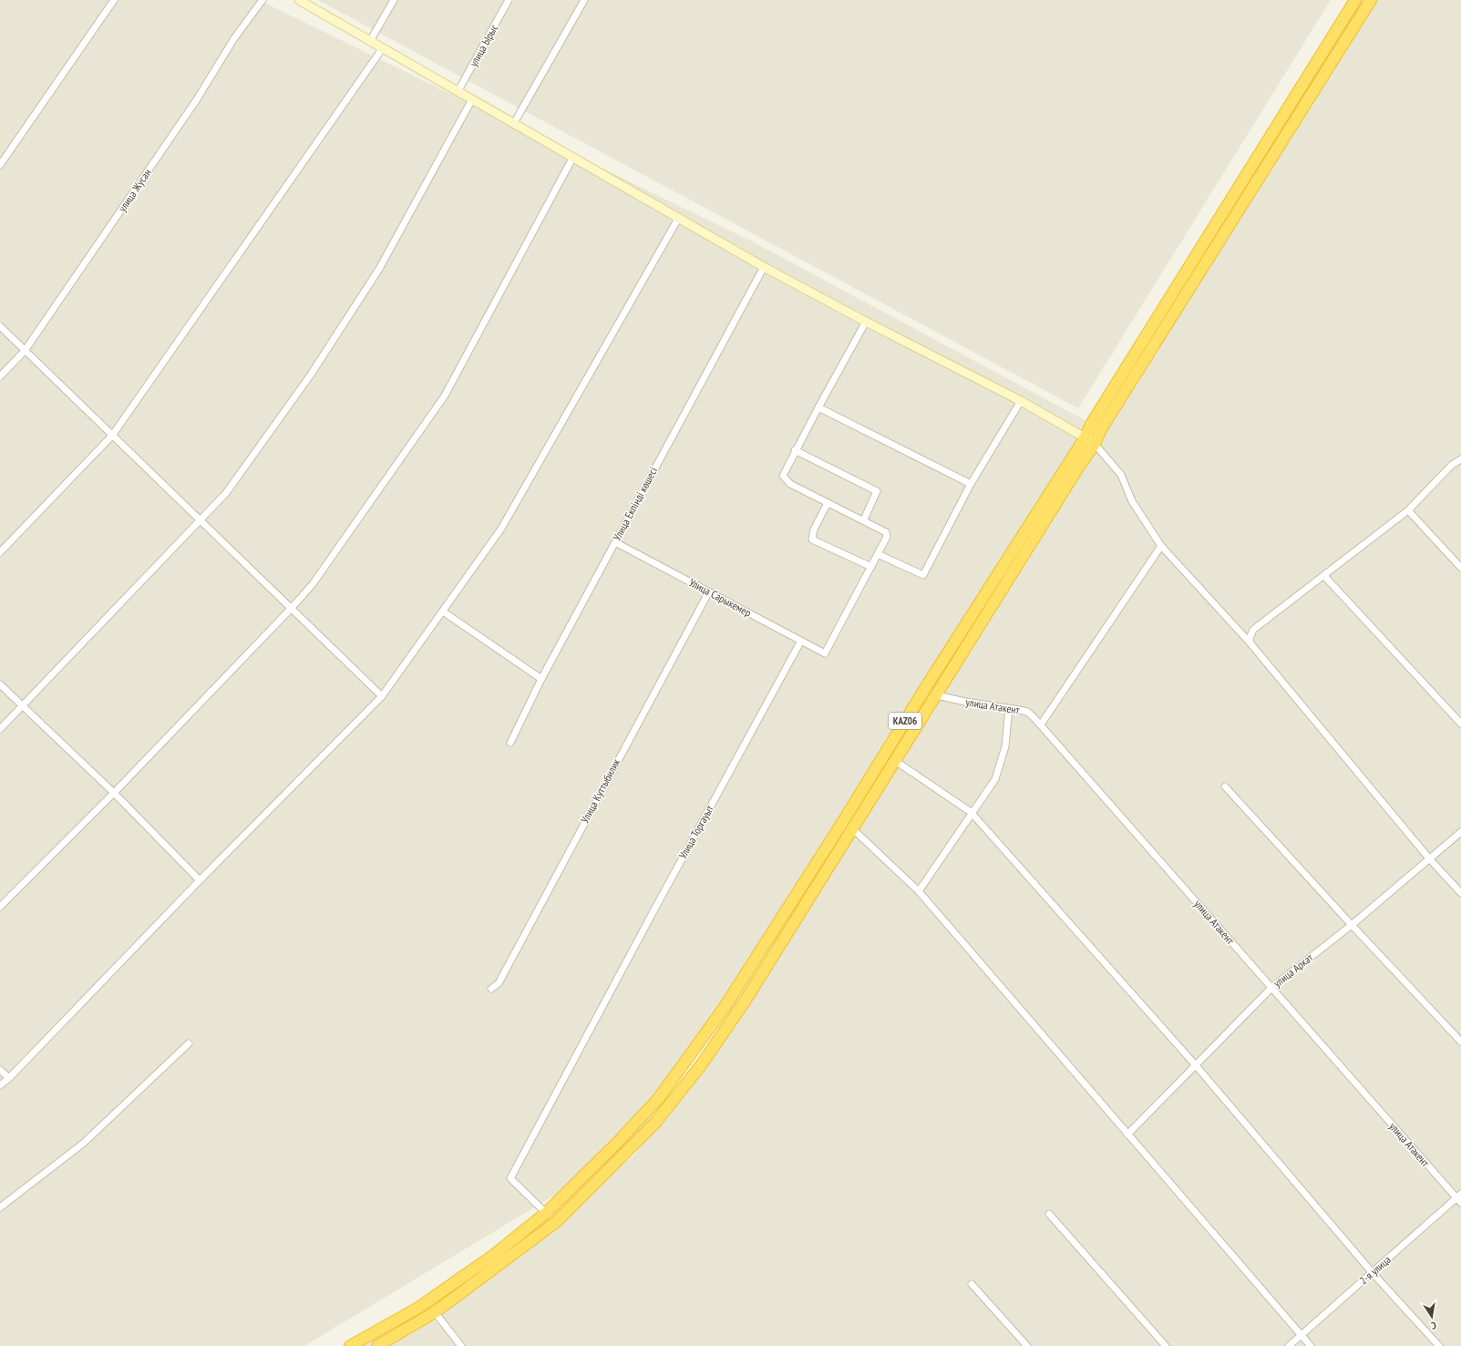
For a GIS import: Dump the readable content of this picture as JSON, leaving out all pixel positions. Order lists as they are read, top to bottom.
{
  "streets": {
    "highway": ["KАZ06"],
    "street": [
      "улица Ырыс",
      "улица Жусан",
      "Улица Екпінді көшесі",
      "Улица Сарыкемер",
      "улица Атакент",
      "Улица Куттыбилик",
      "Улица Торгауыт",
      "улица Аркат",
      "2-я улица"
    ]
  },
  "crossings": [
    ["Улица Екпінді көшесі", "Улица Сарыкемер"],
    ["Улица Сарыкемер", "Улица Куттыбилик"],
    ["Улица Сарыкемер", "Улица Торгауыт"],
    ["улица Атакент", "KАZ06"],
    ["улица Атакент", "улица Аркат"],
    ["улица Атакент", "2-я улица"],
    ["KАZ06", "Улица Торгауыт"]
  ],
  "north": "bottom"
}
